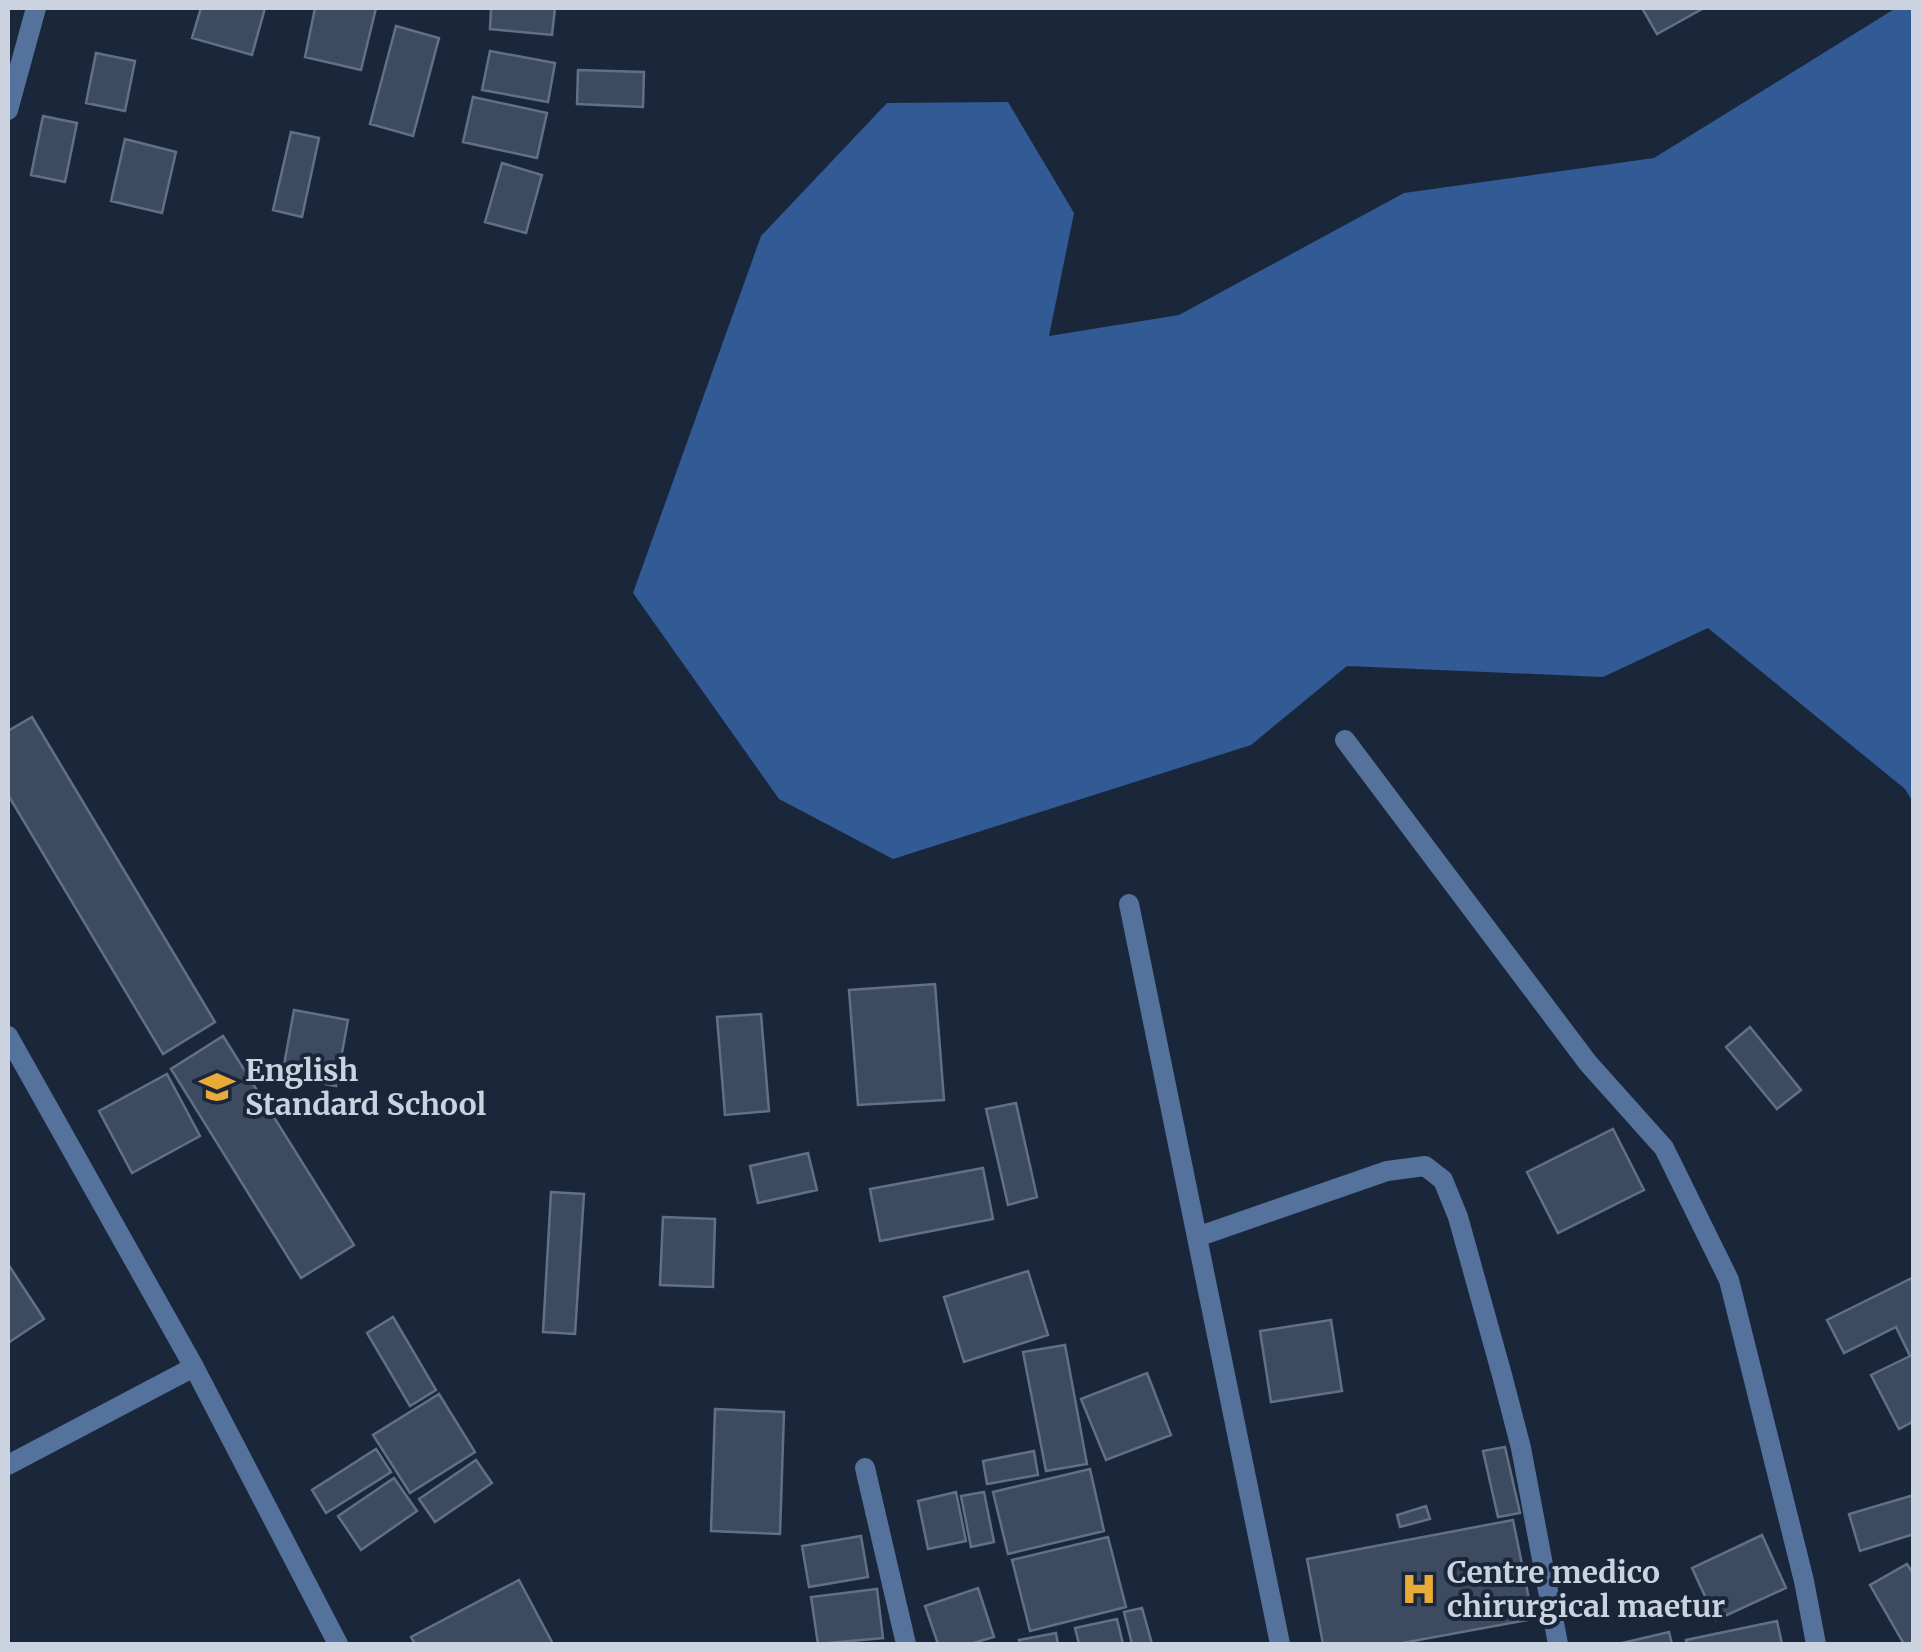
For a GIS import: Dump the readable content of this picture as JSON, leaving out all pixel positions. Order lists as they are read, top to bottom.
{
  "places": {
    "school or university": ["English Standard School"],
    "hospital": ["Centre medico chirurgical maetur"]
  }
}
